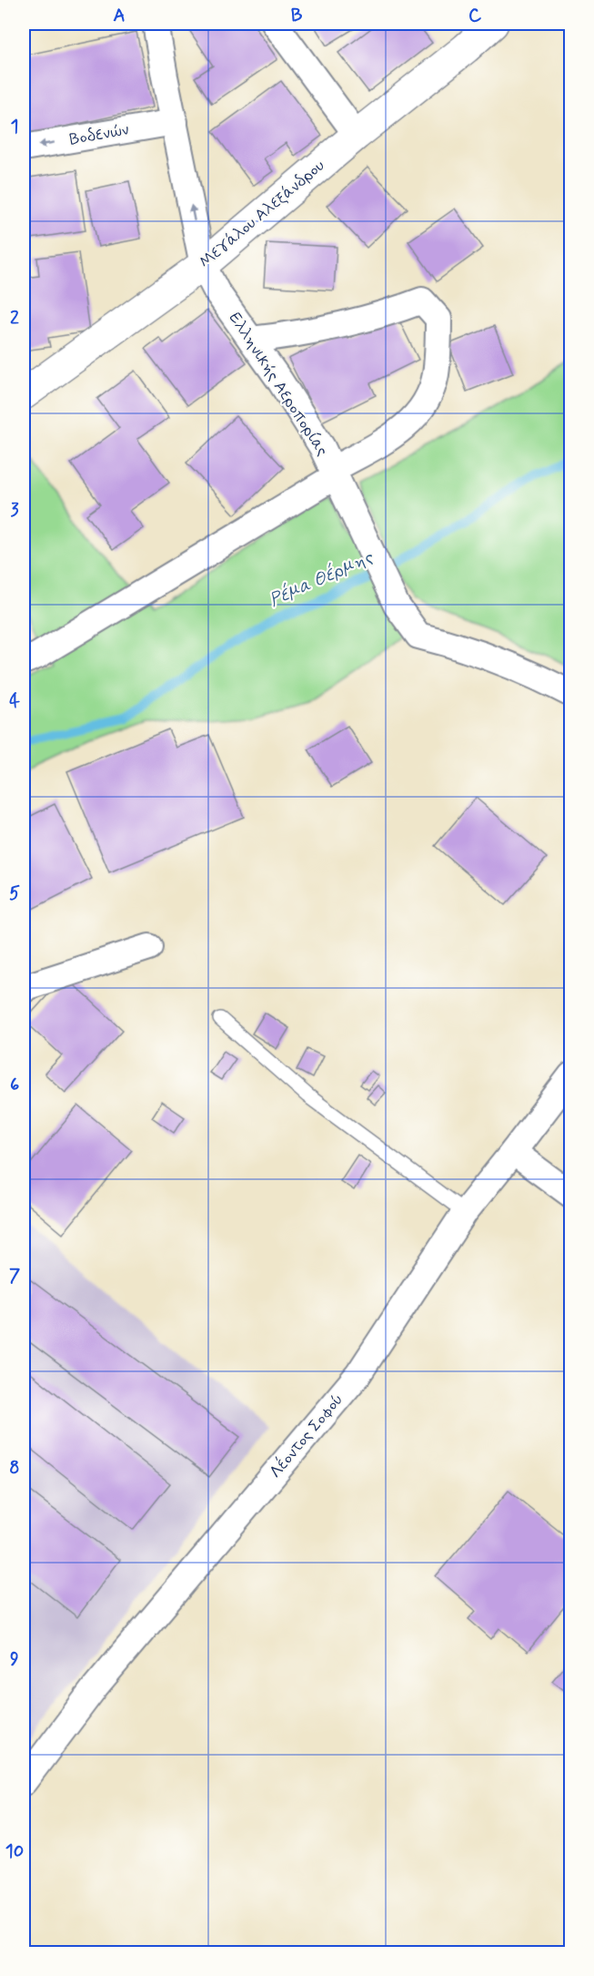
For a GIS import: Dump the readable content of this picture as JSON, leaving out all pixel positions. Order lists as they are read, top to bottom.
{
  "streets": {
    "street": [
      "Βοδενών",
      "Μεγάλου Αλεξάνδρου",
      "Ελληνικής Αεροπορίας",
      "Λέοντος Σοφού"
    ]
  },
  "crossings": [
    ["Βοδενών", "Ελληνικής Αεροπορίας"],
    ["Μεγάλου Αλεξάνδρου", "Ελληνικής Αεροπορίας"]
  ],
  "one_way": ["Βοδενών"],
  "water": ["Ρέμα Θέρμης"],
  "grid": {
    "columns": ["A", "B", "C"],
    "rows": [
      "1",
      "2",
      "3",
      "4",
      "5",
      "6",
      "7",
      "8",
      "9",
      "10"
    ]
  }
}
